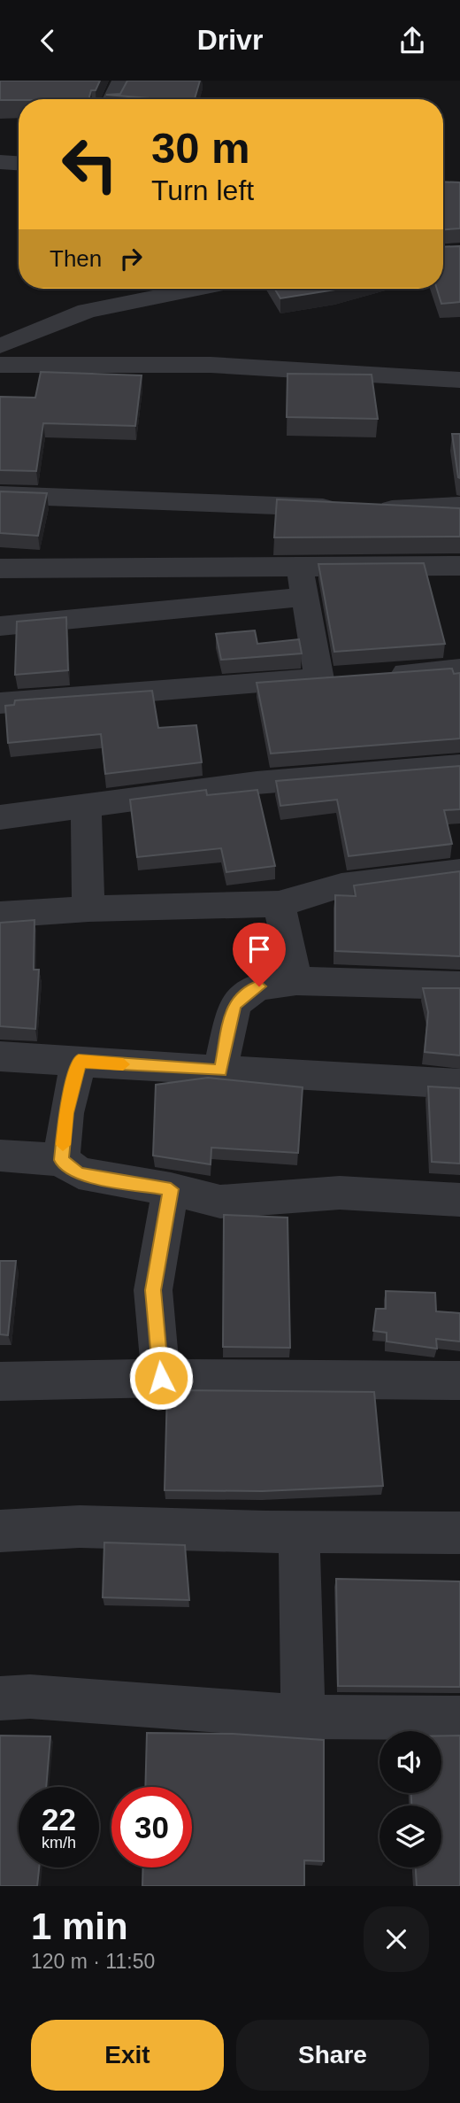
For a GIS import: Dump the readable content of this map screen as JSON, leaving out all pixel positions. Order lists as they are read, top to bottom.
{
  "page": {
    "header": "Drivr",
    "turn": ["30 m", "Turn left"],
    "then": "Then",
    "speed": "22 km/h",
    "limit": "30",
    "heading": ["1 min", "120 m · 11:50"],
    "buttons": ["Exit", "Share"]
  }
}
